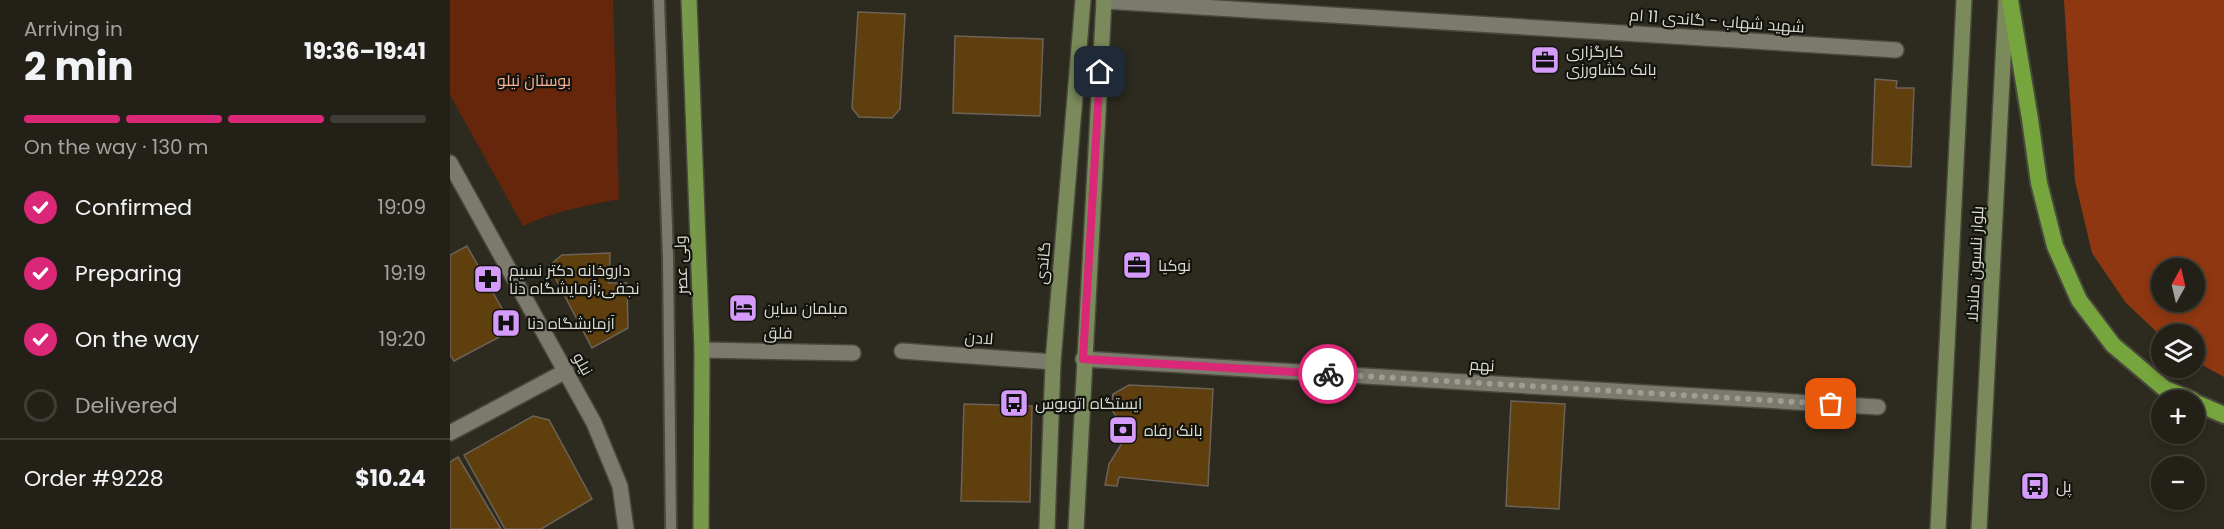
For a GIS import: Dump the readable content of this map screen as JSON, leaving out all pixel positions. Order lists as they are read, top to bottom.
{
  "streets": {
    "main road": ["گاندی", "بلوار نلسون ماندلا", "ولی عصر"],
    "street": [
      "شهید شهاب - گاندی 11 ام",
      "فلق",
      "لادن",
      "نیلو",
      "نهم"
    ]
  },
  "crossings": [
    ["گاندی", "لادن"],
    ["ولی عصر", "فلق"]
  ],
  "parks": ["بوستان نیلو"],
  "places": {
    "office": ["کارگزاری بانک کشاورزی", "نوکیا"],
    "pharmacy": ["داروخانه دکتر نسیم نجفی;آزمایشگاه دنا"],
    "hotel": ["مبلمان ساین"],
    "hospital": ["آزمایشگاه دنا"],
    "bus stop": ["ایستگاه اتوبوس", "پل"],
    "bank": ["بانک رفاه"]
  },
  "north": "top",
  "page": {
    "heading": ["2 min", "Arriving in", "19:36–19:41"],
    "panel": ["Order #9228", "$10.24"],
    "bar": "On the way · 130 m",
    "list": [
      ["Confirmed", "19:09"],
      ["Preparing", "19:19"],
      ["On the way", "19:20"],
      "Delivered"
    ],
    "map_buttons": ["+", "−"]
  }
}
